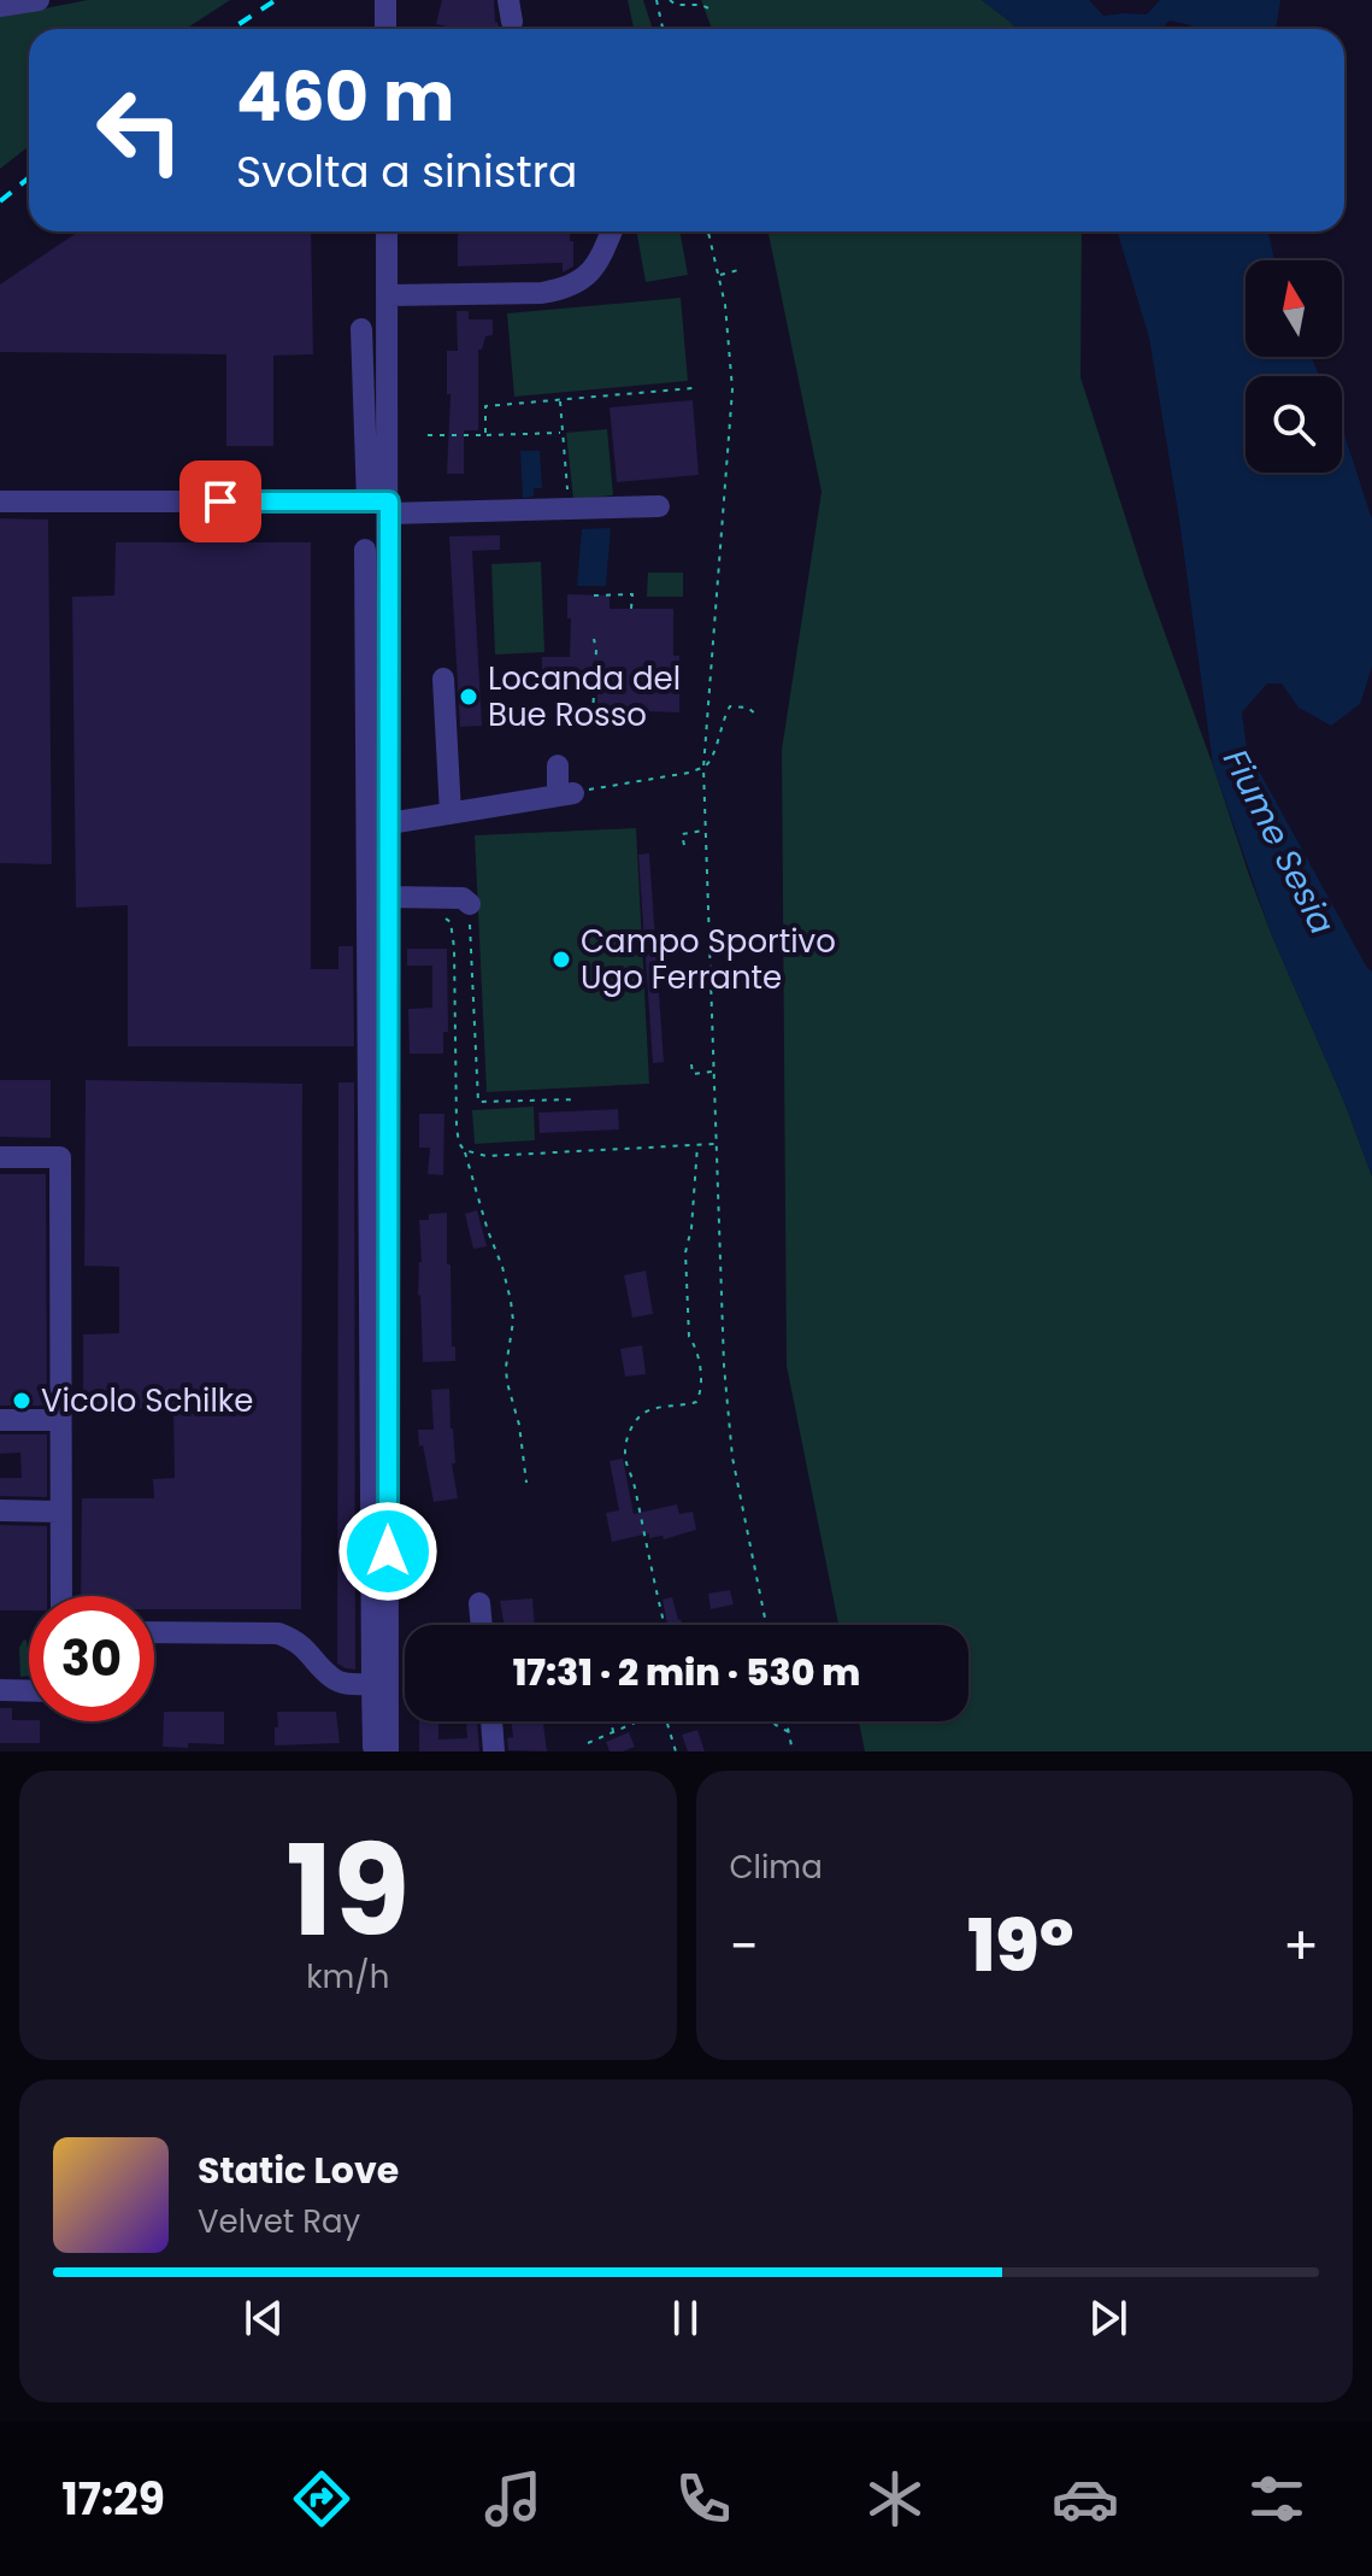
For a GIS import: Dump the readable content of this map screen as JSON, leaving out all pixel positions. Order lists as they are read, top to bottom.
{
  "water": ["Fiume Sesia"],
  "places": ["Locanda del Bue Rosso", "Campo Sportivo Ugo Ferrante", "Vicolo Schilke"],
  "north": "top",
  "page": {
    "turn": ["460 m", "Svolta a sinistra"],
    "limit": "30",
    "trip": "17:31 · 2 min · 530 m",
    "tile": [
      ["19", "km/h"],
      "Clima"
    ],
    "heat": ["−", "19°", "+"],
    "song": ["Static Love", "Velvet Ray"],
    "tabs": "17:29"
  }
}
